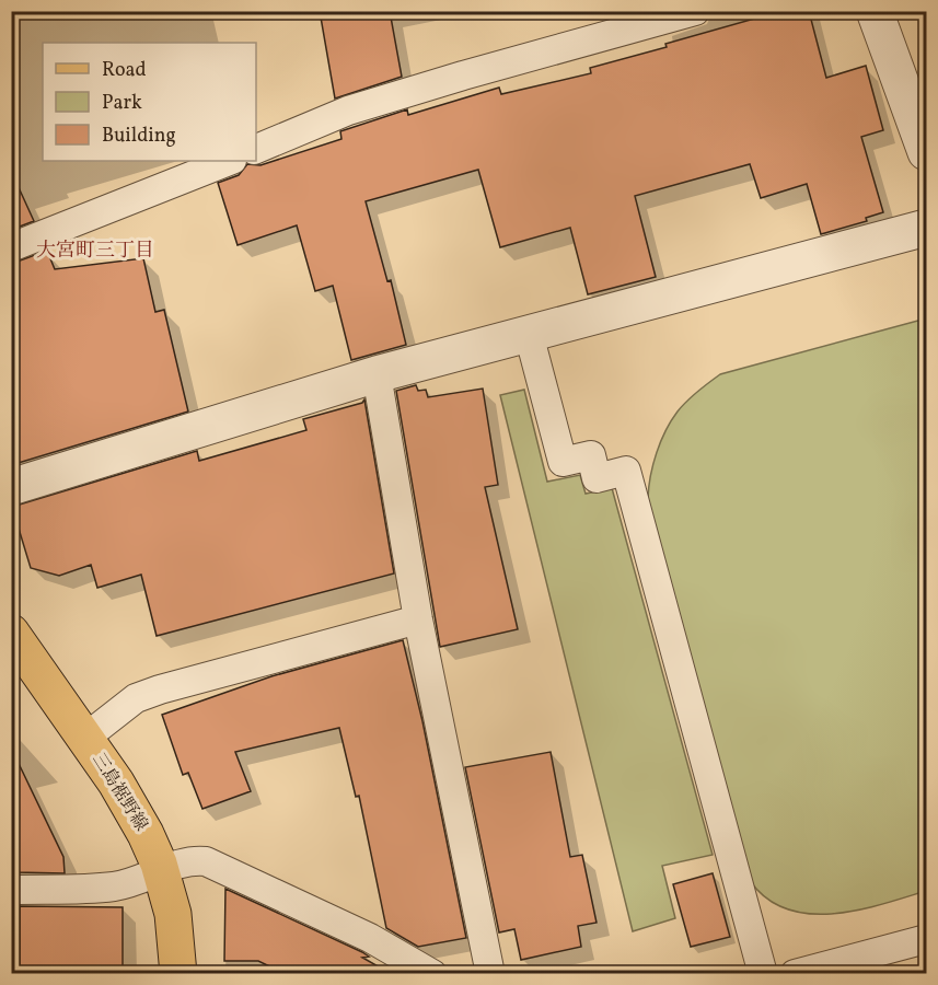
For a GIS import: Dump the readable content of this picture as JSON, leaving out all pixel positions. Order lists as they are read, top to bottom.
{
  "streets": {
    "main road": ["三島裾野線"]
  },
  "districts": ["大宮町三丁目"],
  "legend": ["Road", "Park", "Building"]
}
